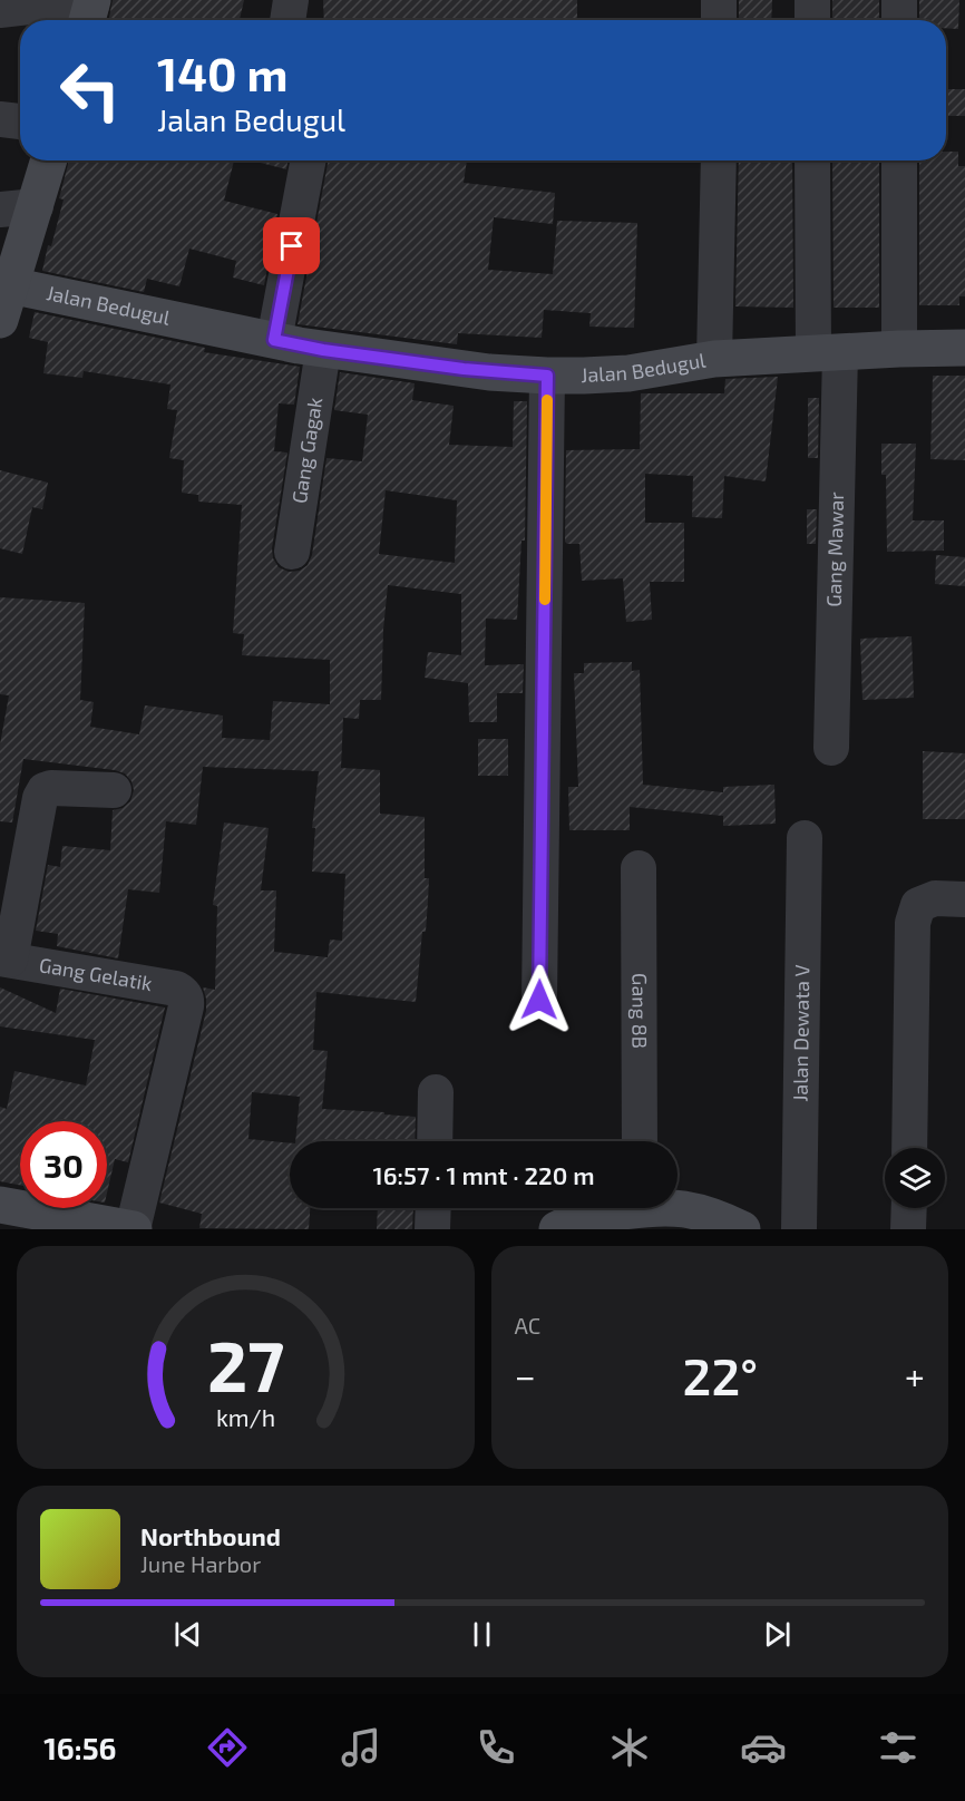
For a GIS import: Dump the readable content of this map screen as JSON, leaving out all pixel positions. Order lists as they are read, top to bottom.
{
  "streets": {
    "street": [
      "Jalan Bedugul",
      "Gang Gagak",
      "Gang Mawar",
      "Gang Gelatik",
      "Gang 8B",
      "Jalan Dewata V"
    ]
  },
  "crossings": [
    ["Jalan Bedugul", "Gang Gagak"],
    ["Jalan Bedugul", "Gang Mawar"]
  ],
  "page": {
    "turn": ["140 m", "Jalan Bedugul"],
    "limit": "30",
    "trip": "16:57 · 1 mnt · 220 m",
    "tile": "AC",
    "heat": ["−", "22°", "+"],
    "song": ["Northbound", "June Harbor"],
    "tabs": "16:56",
    "gauge": ["27", "km/h"]
  }
}
